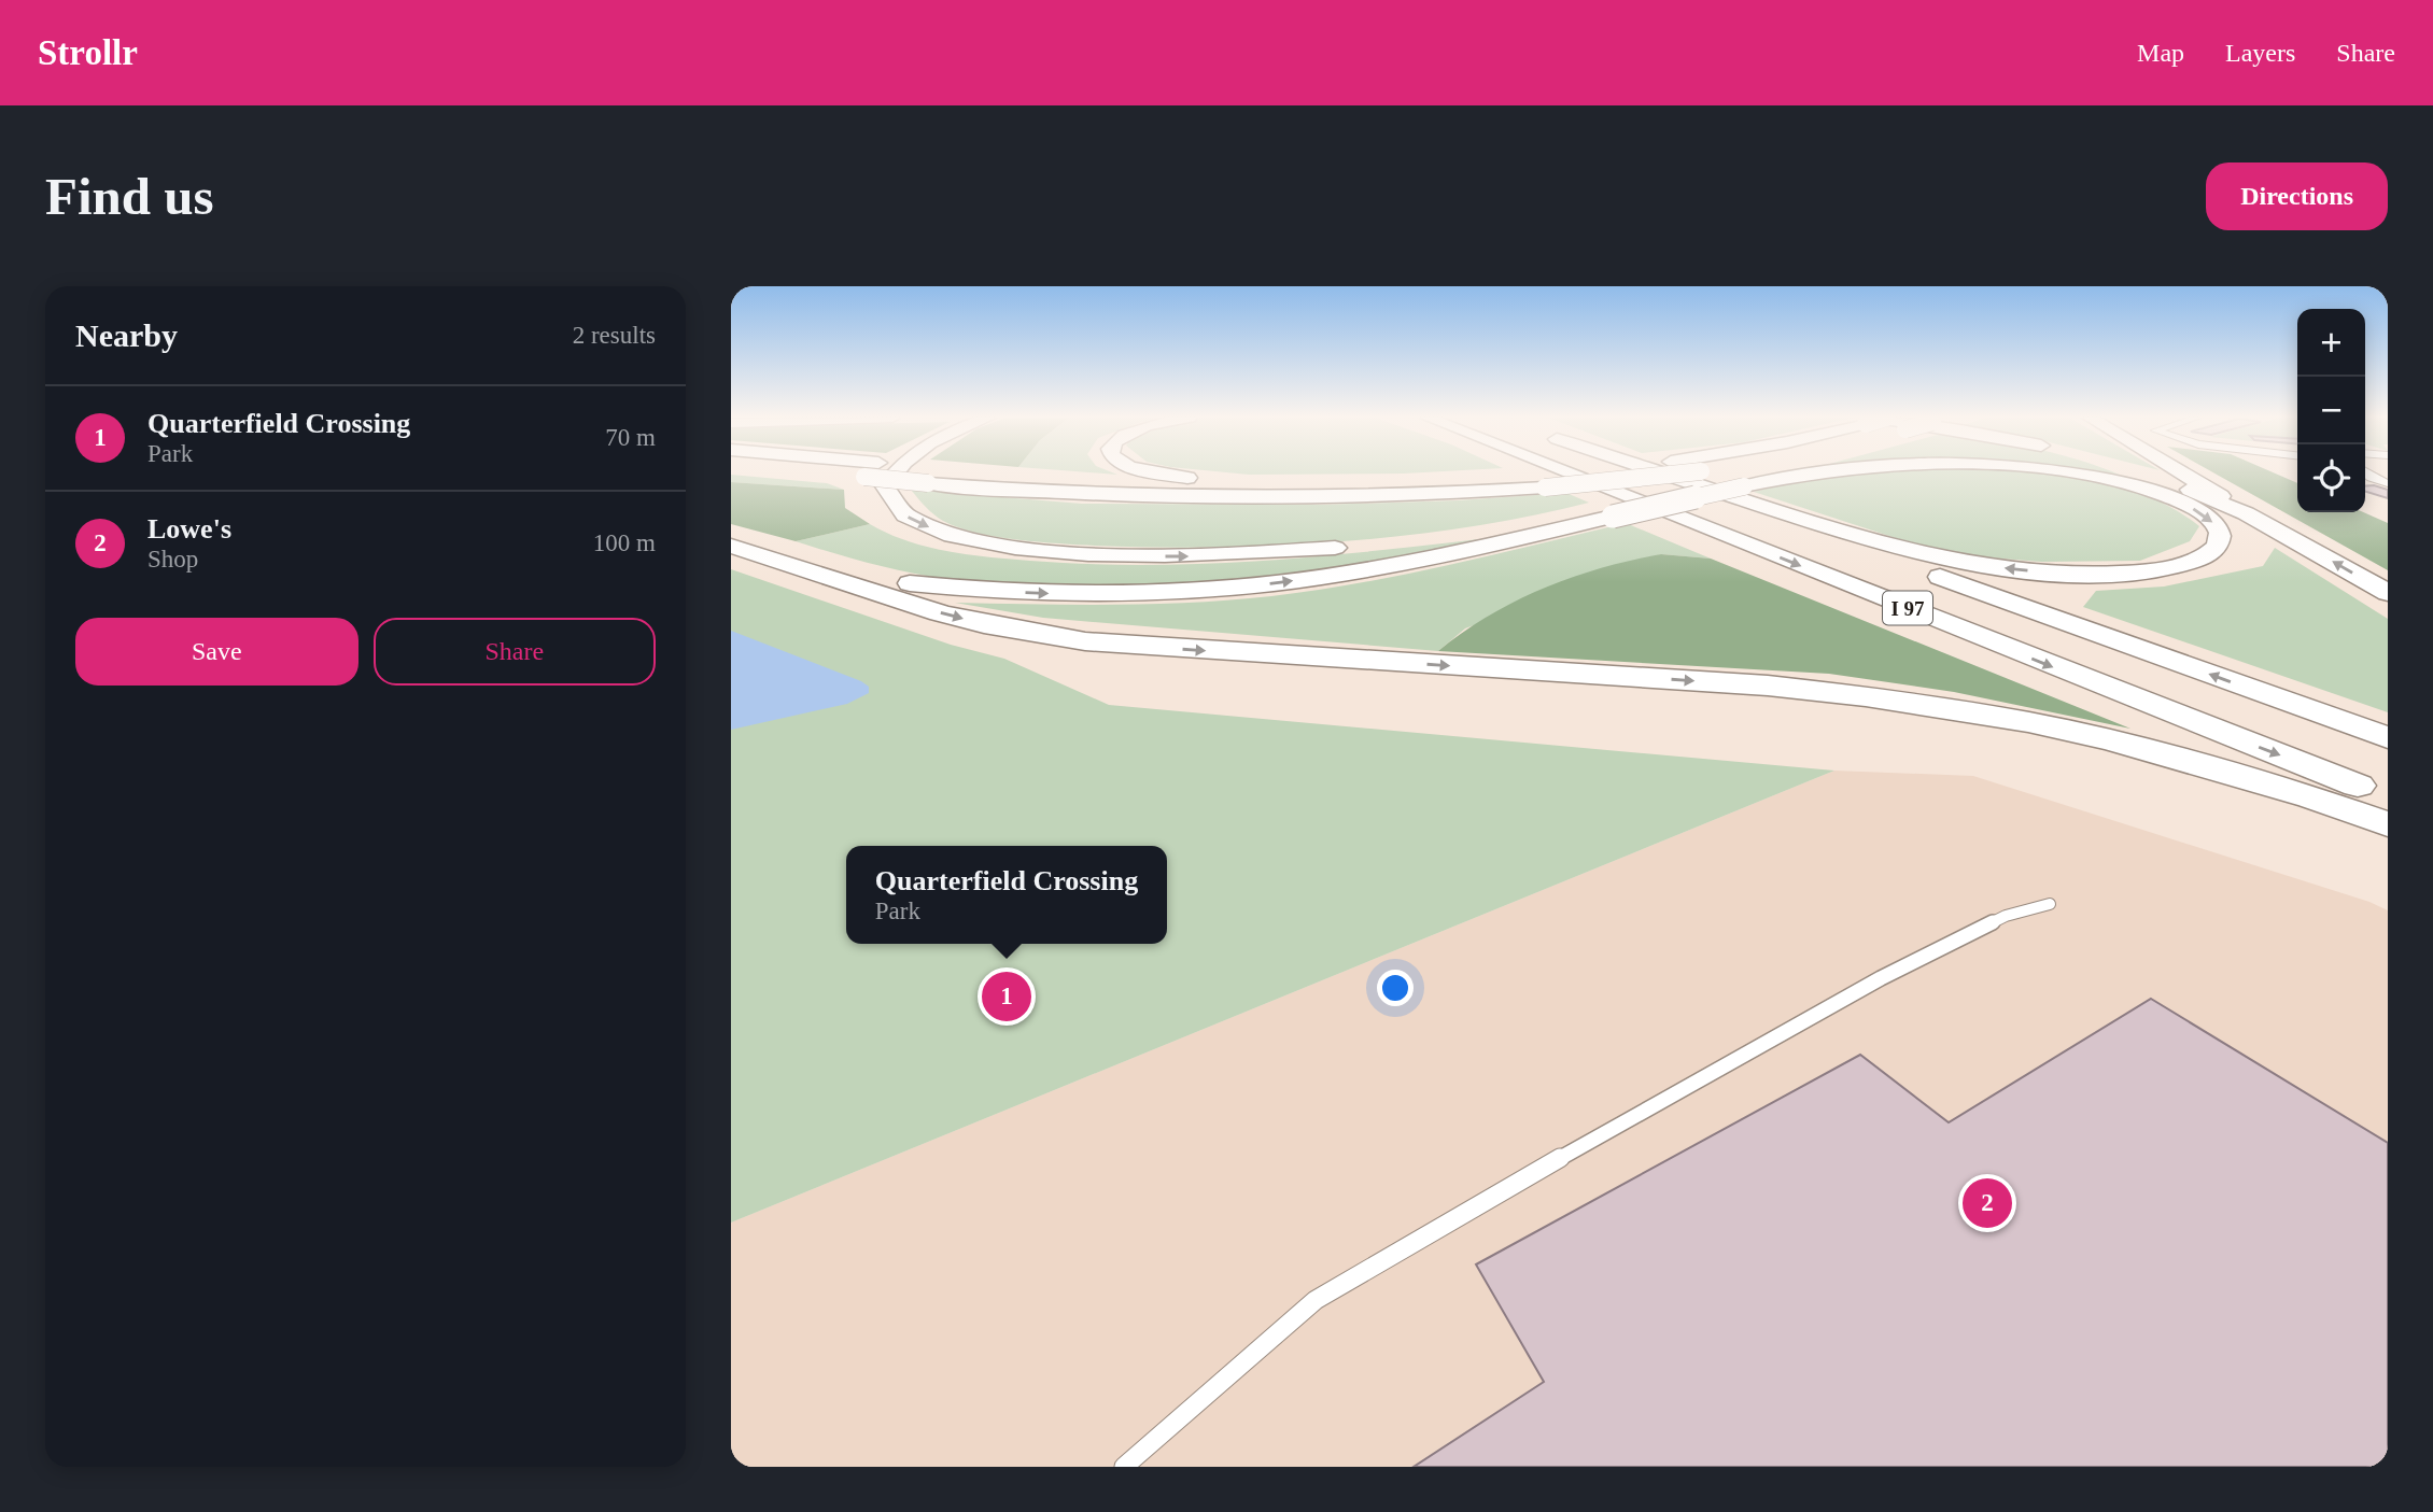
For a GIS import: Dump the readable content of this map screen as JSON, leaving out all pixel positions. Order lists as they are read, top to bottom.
{
  "streets": {
    "highway": ["I 97"]
  },
  "page": {
    "header": "Strollr",
    "nav": ["Map", "Layers", "Share"],
    "buttons": [
      "Directions",
      ["Save", "Share"]
    ],
    "title": "Find us",
    "heading": ["Nearby", "2 results"],
    "map_buttons": ["+", "−"],
    "list": [
      {
        "mark": "1",
        "name": "Quarterfield Crossing",
        "note": "Park",
        "value": "70 m"
      },
      {
        "mark": "2",
        "name": "Lowe's",
        "note": "Shop",
        "value": "100 m"
      }
    ],
    "popup": ["Quarterfield Crossing", "Park"],
    "pins": ["1", "2"]
  }
}
